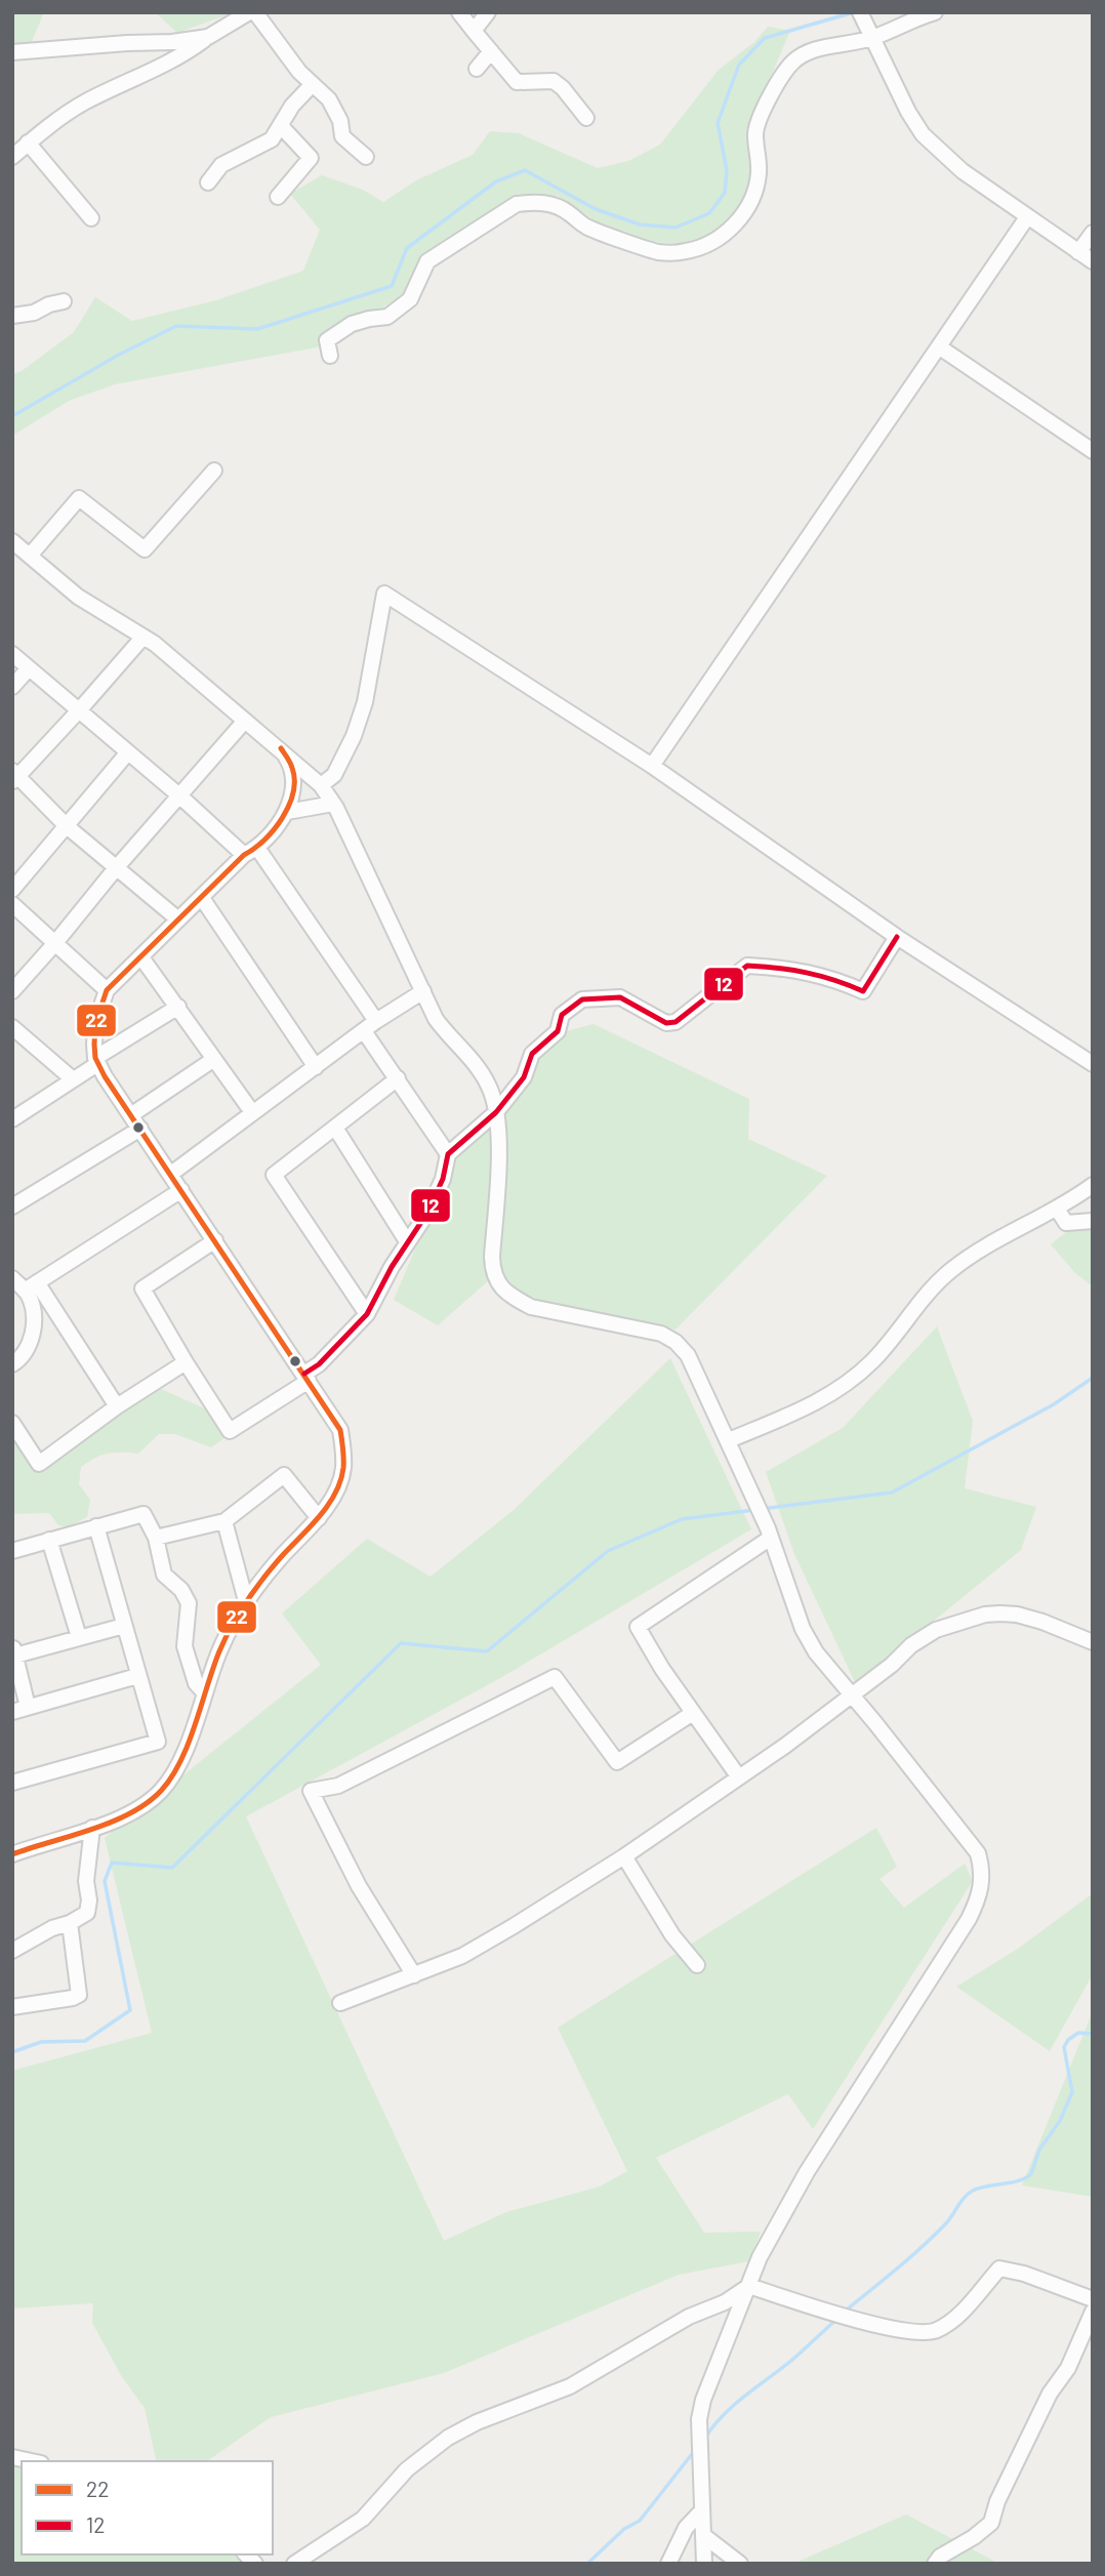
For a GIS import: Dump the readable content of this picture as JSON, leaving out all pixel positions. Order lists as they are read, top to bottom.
{
  "lines": ["transit line 22", "transit line 12"],
  "legend": ["22", "12"]
}
